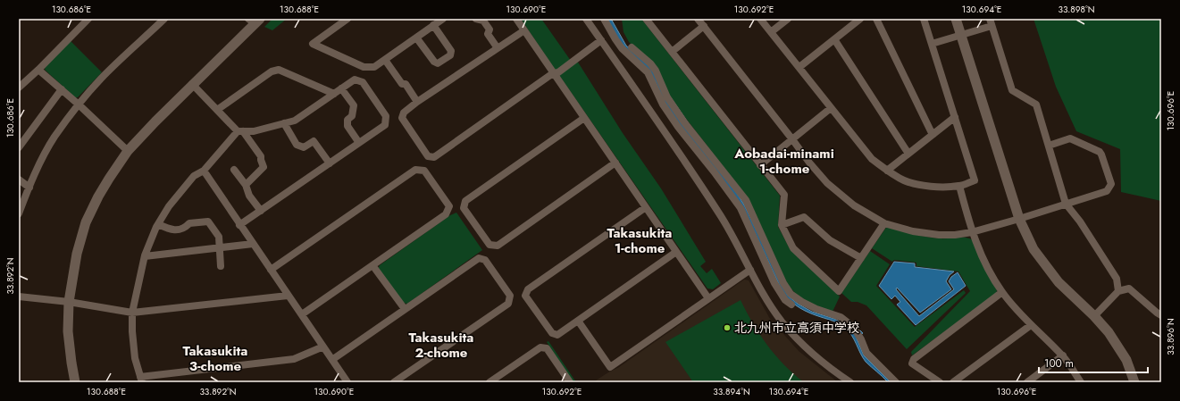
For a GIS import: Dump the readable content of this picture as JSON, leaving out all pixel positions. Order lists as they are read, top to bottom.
{
  "districts": [
    "Aobadai-minami 1-chome",
    "Takasukita 1-chome",
    "Takasukita 2-chome",
    "Takasukita 3-chome"
  ],
  "places": ["北九州市立高須中学校"],
  "scale_bar": "100 m",
  "coordinates": [
    "130.686°E",
    "130.688°E",
    "130.690°E",
    "130.692°E",
    "130.694°E",
    "33.898°N",
    "130.696°E",
    "33.892°N",
    "33.896°N",
    "33.894°N"
  ]
}
